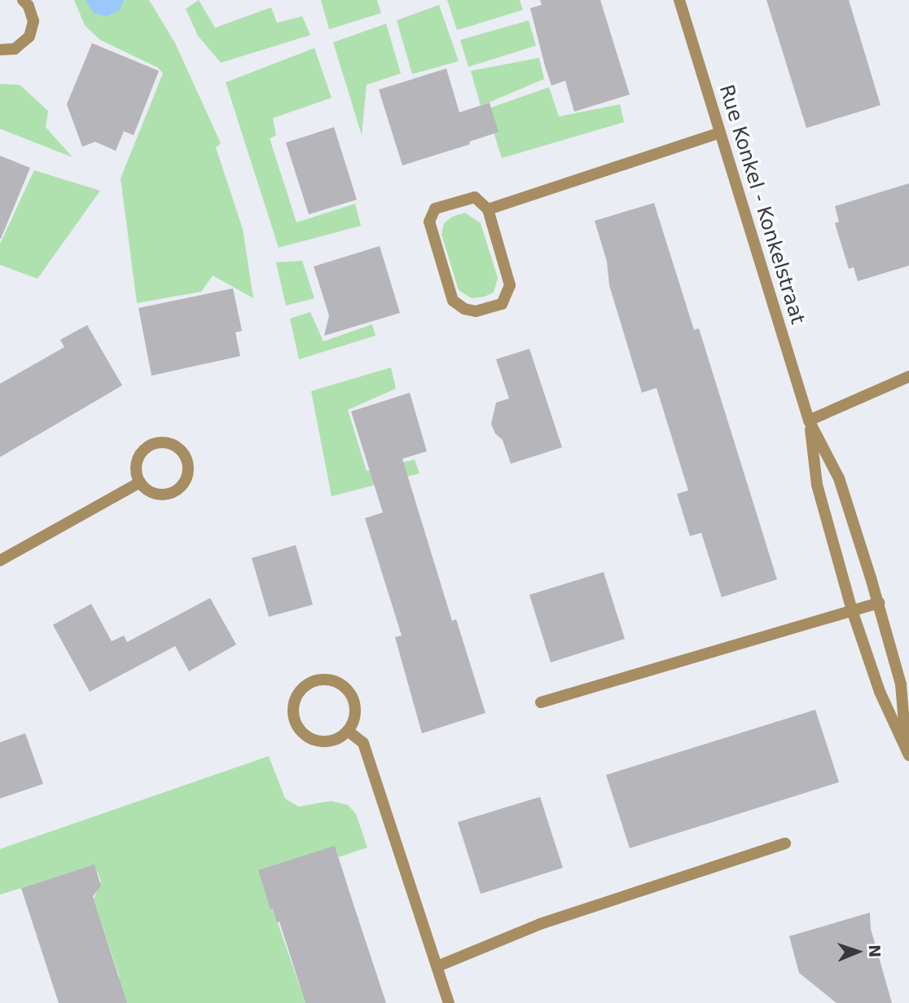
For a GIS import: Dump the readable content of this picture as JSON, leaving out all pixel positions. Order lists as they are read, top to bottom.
{
  "streets": {
    "street": ["Rue Konkel - Konkelstraat"]
  },
  "north": "right"
}
